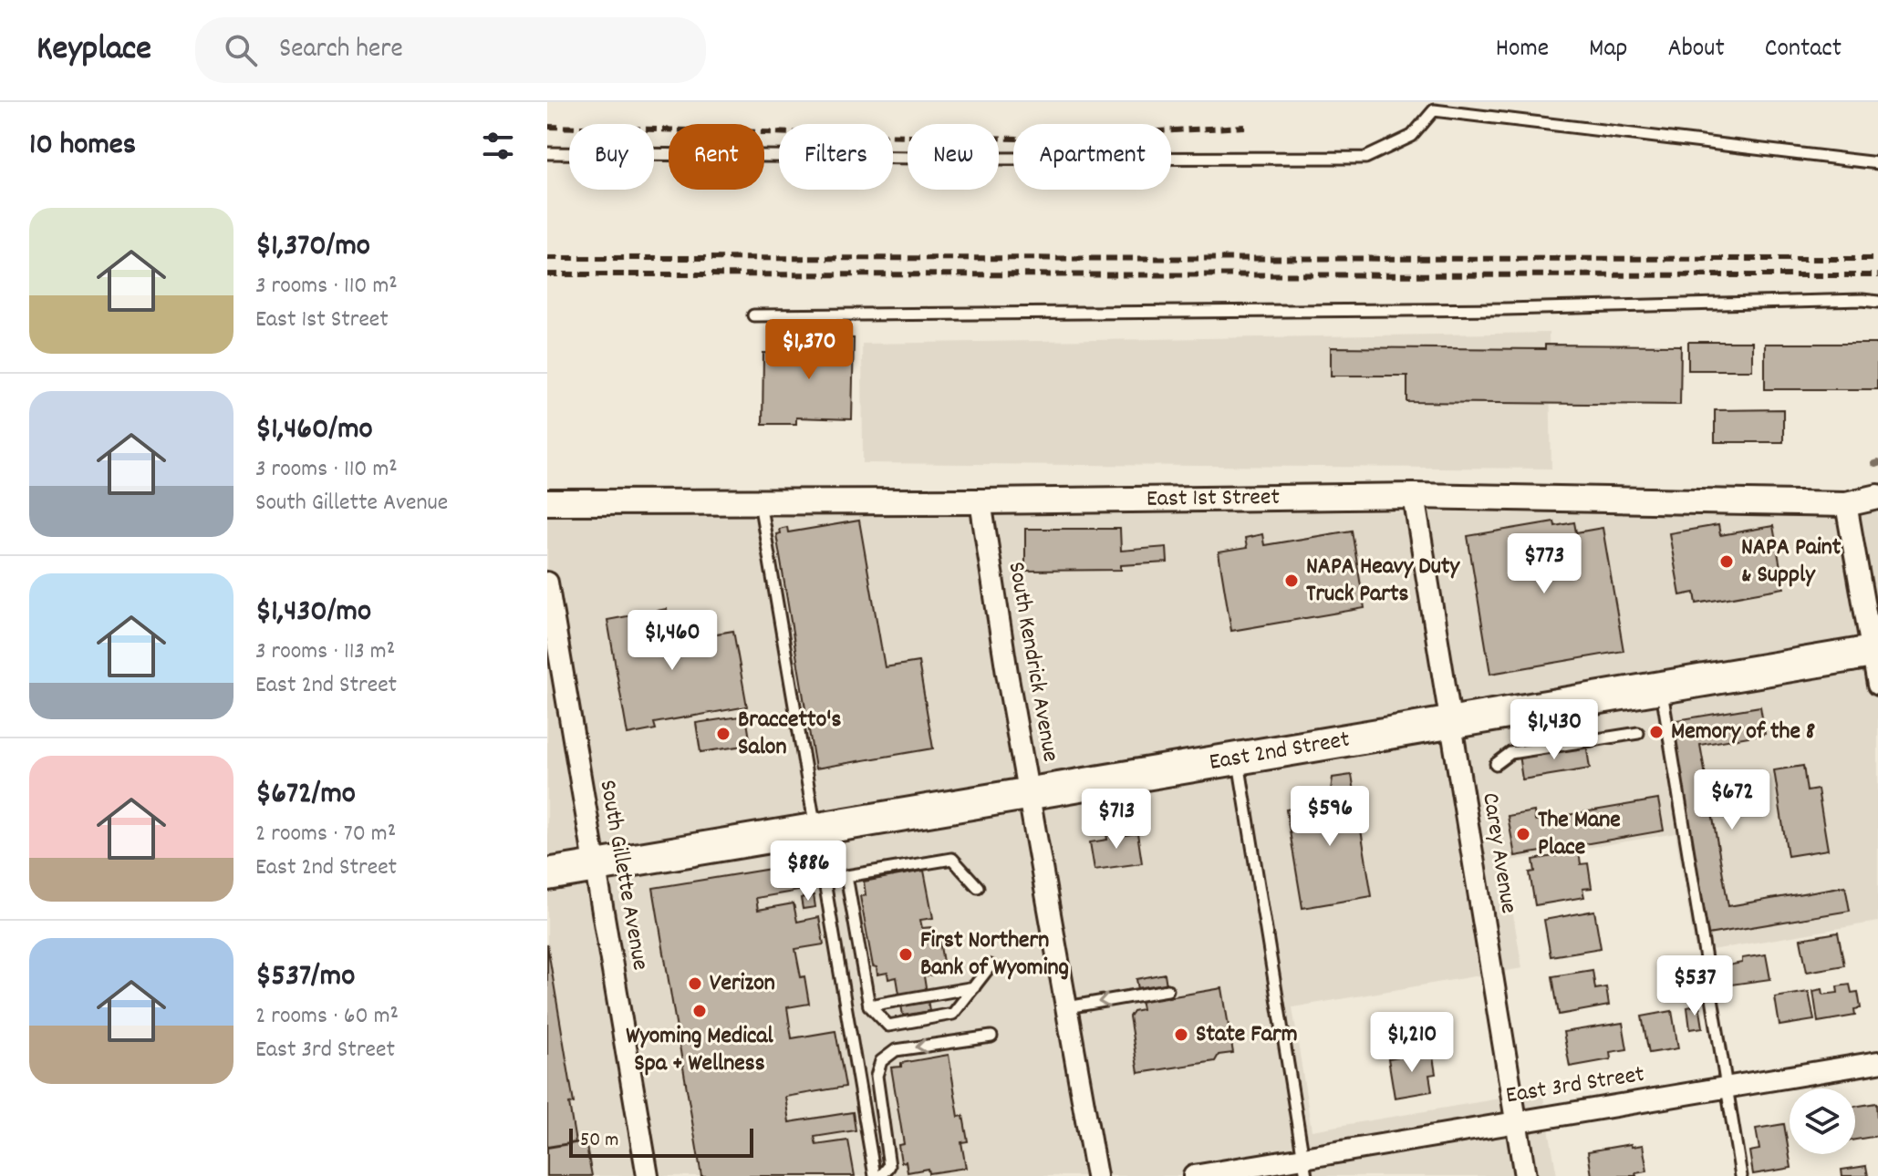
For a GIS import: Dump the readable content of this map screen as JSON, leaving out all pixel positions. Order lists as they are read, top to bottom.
{
  "streets": {
    "main road": ["East 2nd Street"],
    "street": [
      "East 1st Street",
      "South Kendrick Avenue",
      "Carey Avenue",
      "South Gillette Avenue",
      "East 3rd Street"
    ]
  },
  "crossings": [
    ["East 1st Street", "South Kendrick Avenue"],
    ["East 1st Street", "Carey Avenue"],
    ["South Kendrick Avenue", "East 2nd Street"],
    ["East 2nd Street", "Carey Avenue"],
    ["East 2nd Street", "South Gillette Avenue"],
    ["Carey Avenue", "East 3rd Street"]
  ],
  "places": [
    "NAPA Paint & Supply",
    "NAPA Heavy Duty Truck Parts",
    "Memory of the 8",
    "Braccetto's Salon",
    "The Mane Place",
    "First Northern Bank of Wyoming",
    "Verizon",
    "Wyoming Medical Spa + Wellness",
    "State Farm"
  ],
  "scale_bar": "50 m",
  "page": {
    "header": "Keyplace",
    "search": "Search here",
    "nav": [
      "Home",
      "Map",
      "About",
      "Contact"
    ],
    "heading": "10 homes",
    "chip": [
      "Buy",
      "Rent",
      "Filters",
      "New",
      "Apartment"
    ],
    "list": [
      {
        "name": "$1,370/mo",
        "note": "3 rooms · 110 m² · East 1st Street"
      },
      {
        "name": "$1,460/mo",
        "note": "3 rooms · 110 m² · South Gillette Avenue"
      },
      {
        "name": "$1,430/mo",
        "note": "3 rooms · 113 m² · East 2nd Street"
      },
      {
        "name": "$672/mo",
        "note": "2 rooms · 70 m² · East 2nd Street"
      },
      {
        "name": "$537/mo",
        "note": "2 rooms · 60 m² · East 3rd Street"
      }
    ],
    "price": [
      "$1,370",
      "$773",
      "$1,460",
      "$1,430",
      "$672",
      "$596",
      "$713",
      "$886",
      "$537",
      "$1,210"
    ],
    "scale": "50 m"
  }
}
